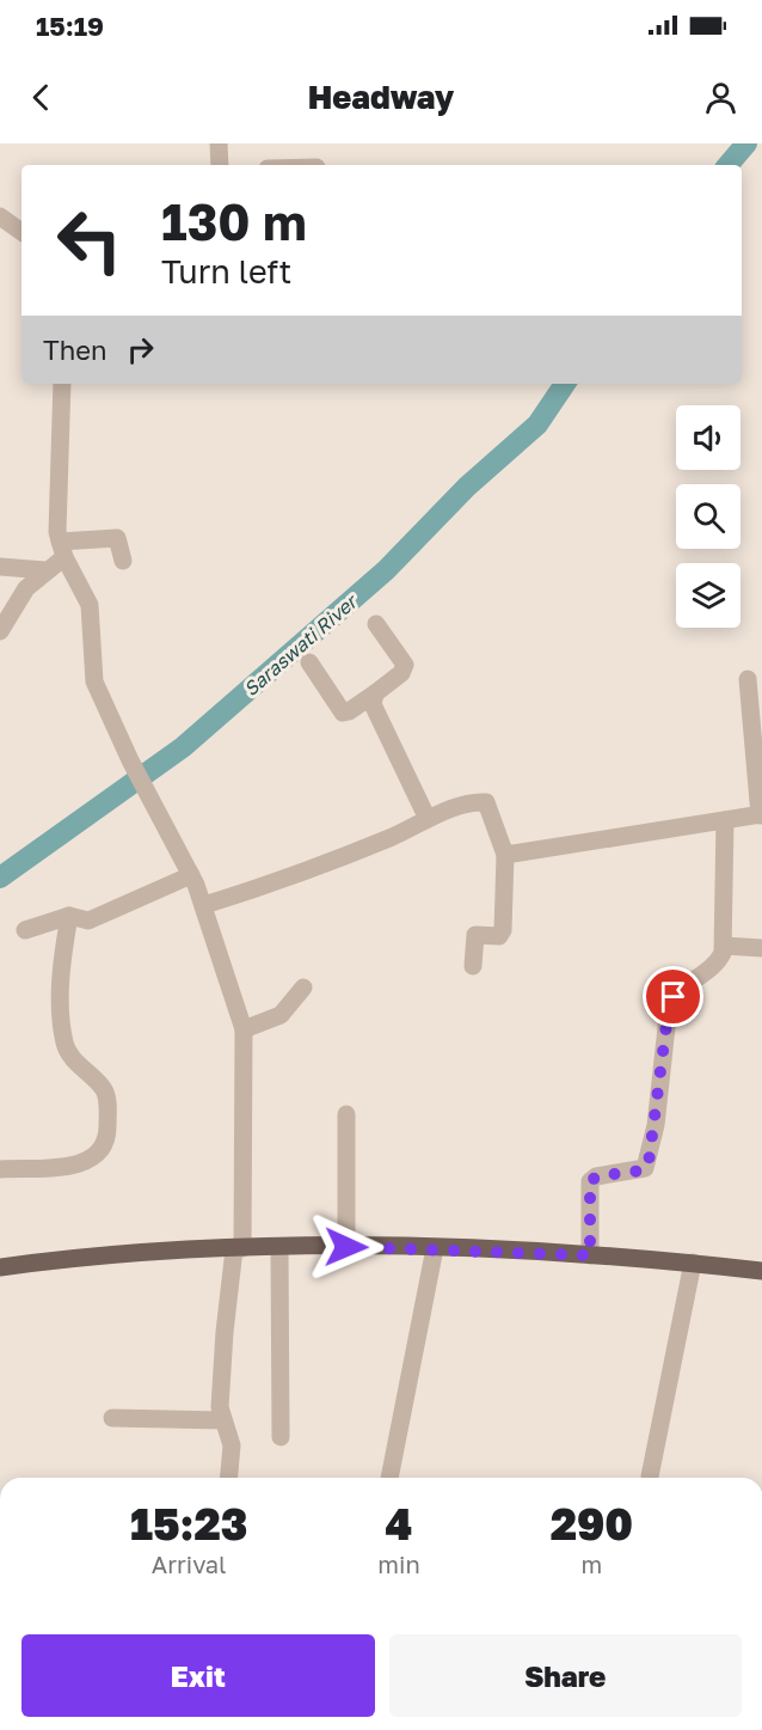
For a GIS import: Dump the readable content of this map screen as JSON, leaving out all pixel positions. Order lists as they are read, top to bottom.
{
  "water": ["Saraswati River"],
  "page": {
    "status": "15:19",
    "header": "Headway",
    "turn": ["130 m", "Turn left"],
    "then": "Then",
    "eta": [
      "15:23",
      "Arrival",
      "4",
      "min",
      "290",
      "m"
    ],
    "buttons": ["Exit", "Share"]
  }
}
